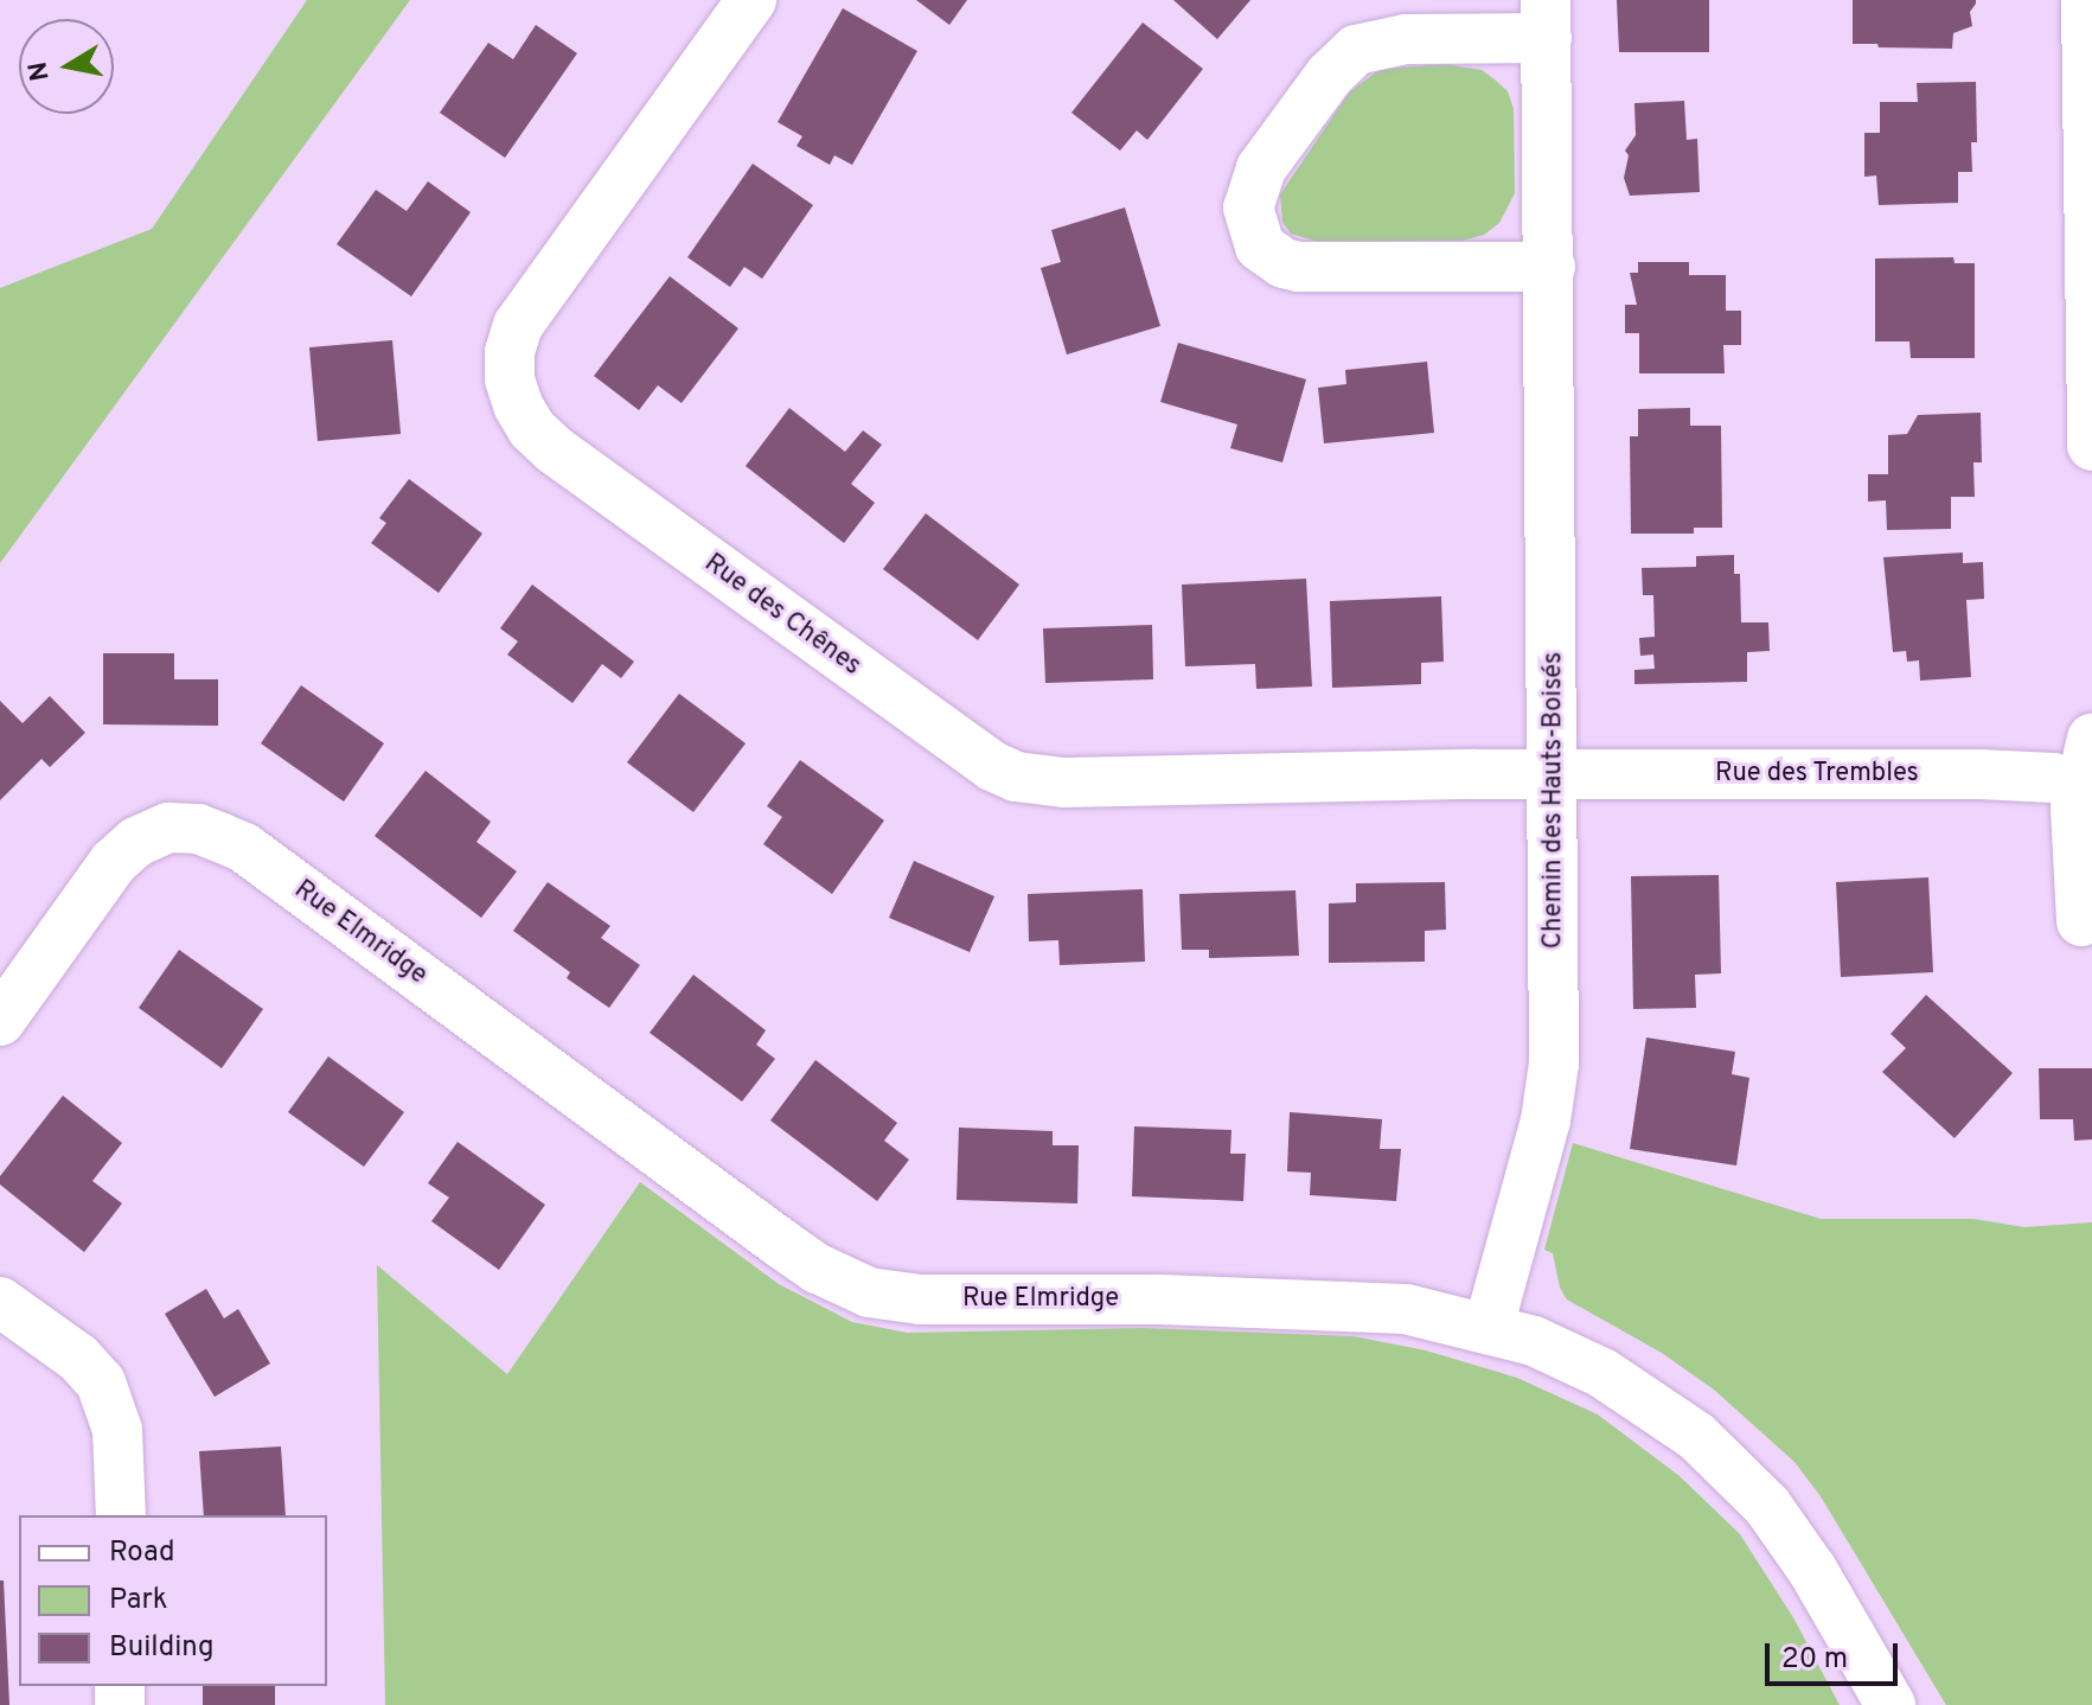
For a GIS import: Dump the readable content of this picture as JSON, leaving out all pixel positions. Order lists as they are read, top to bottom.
{
  "streets": {
    "street": [
      "Rue des Chênes",
      "Rue des Trembles",
      "Chemin des Hauts-Boisés",
      "Rue Elmridge"
    ]
  },
  "crossings": [
    ["Rue des Chênes", "Rue des Trembles"],
    ["Rue des Chênes", "Chemin des Hauts-Boisés"],
    ["Rue des Trembles", "Chemin des Hauts-Boisés"],
    ["Chemin des Hauts-Boisés", "Rue Elmridge"]
  ],
  "legend": ["Road", "Park", "Building"],
  "scale_bar": "20 m",
  "north": "left"
}
